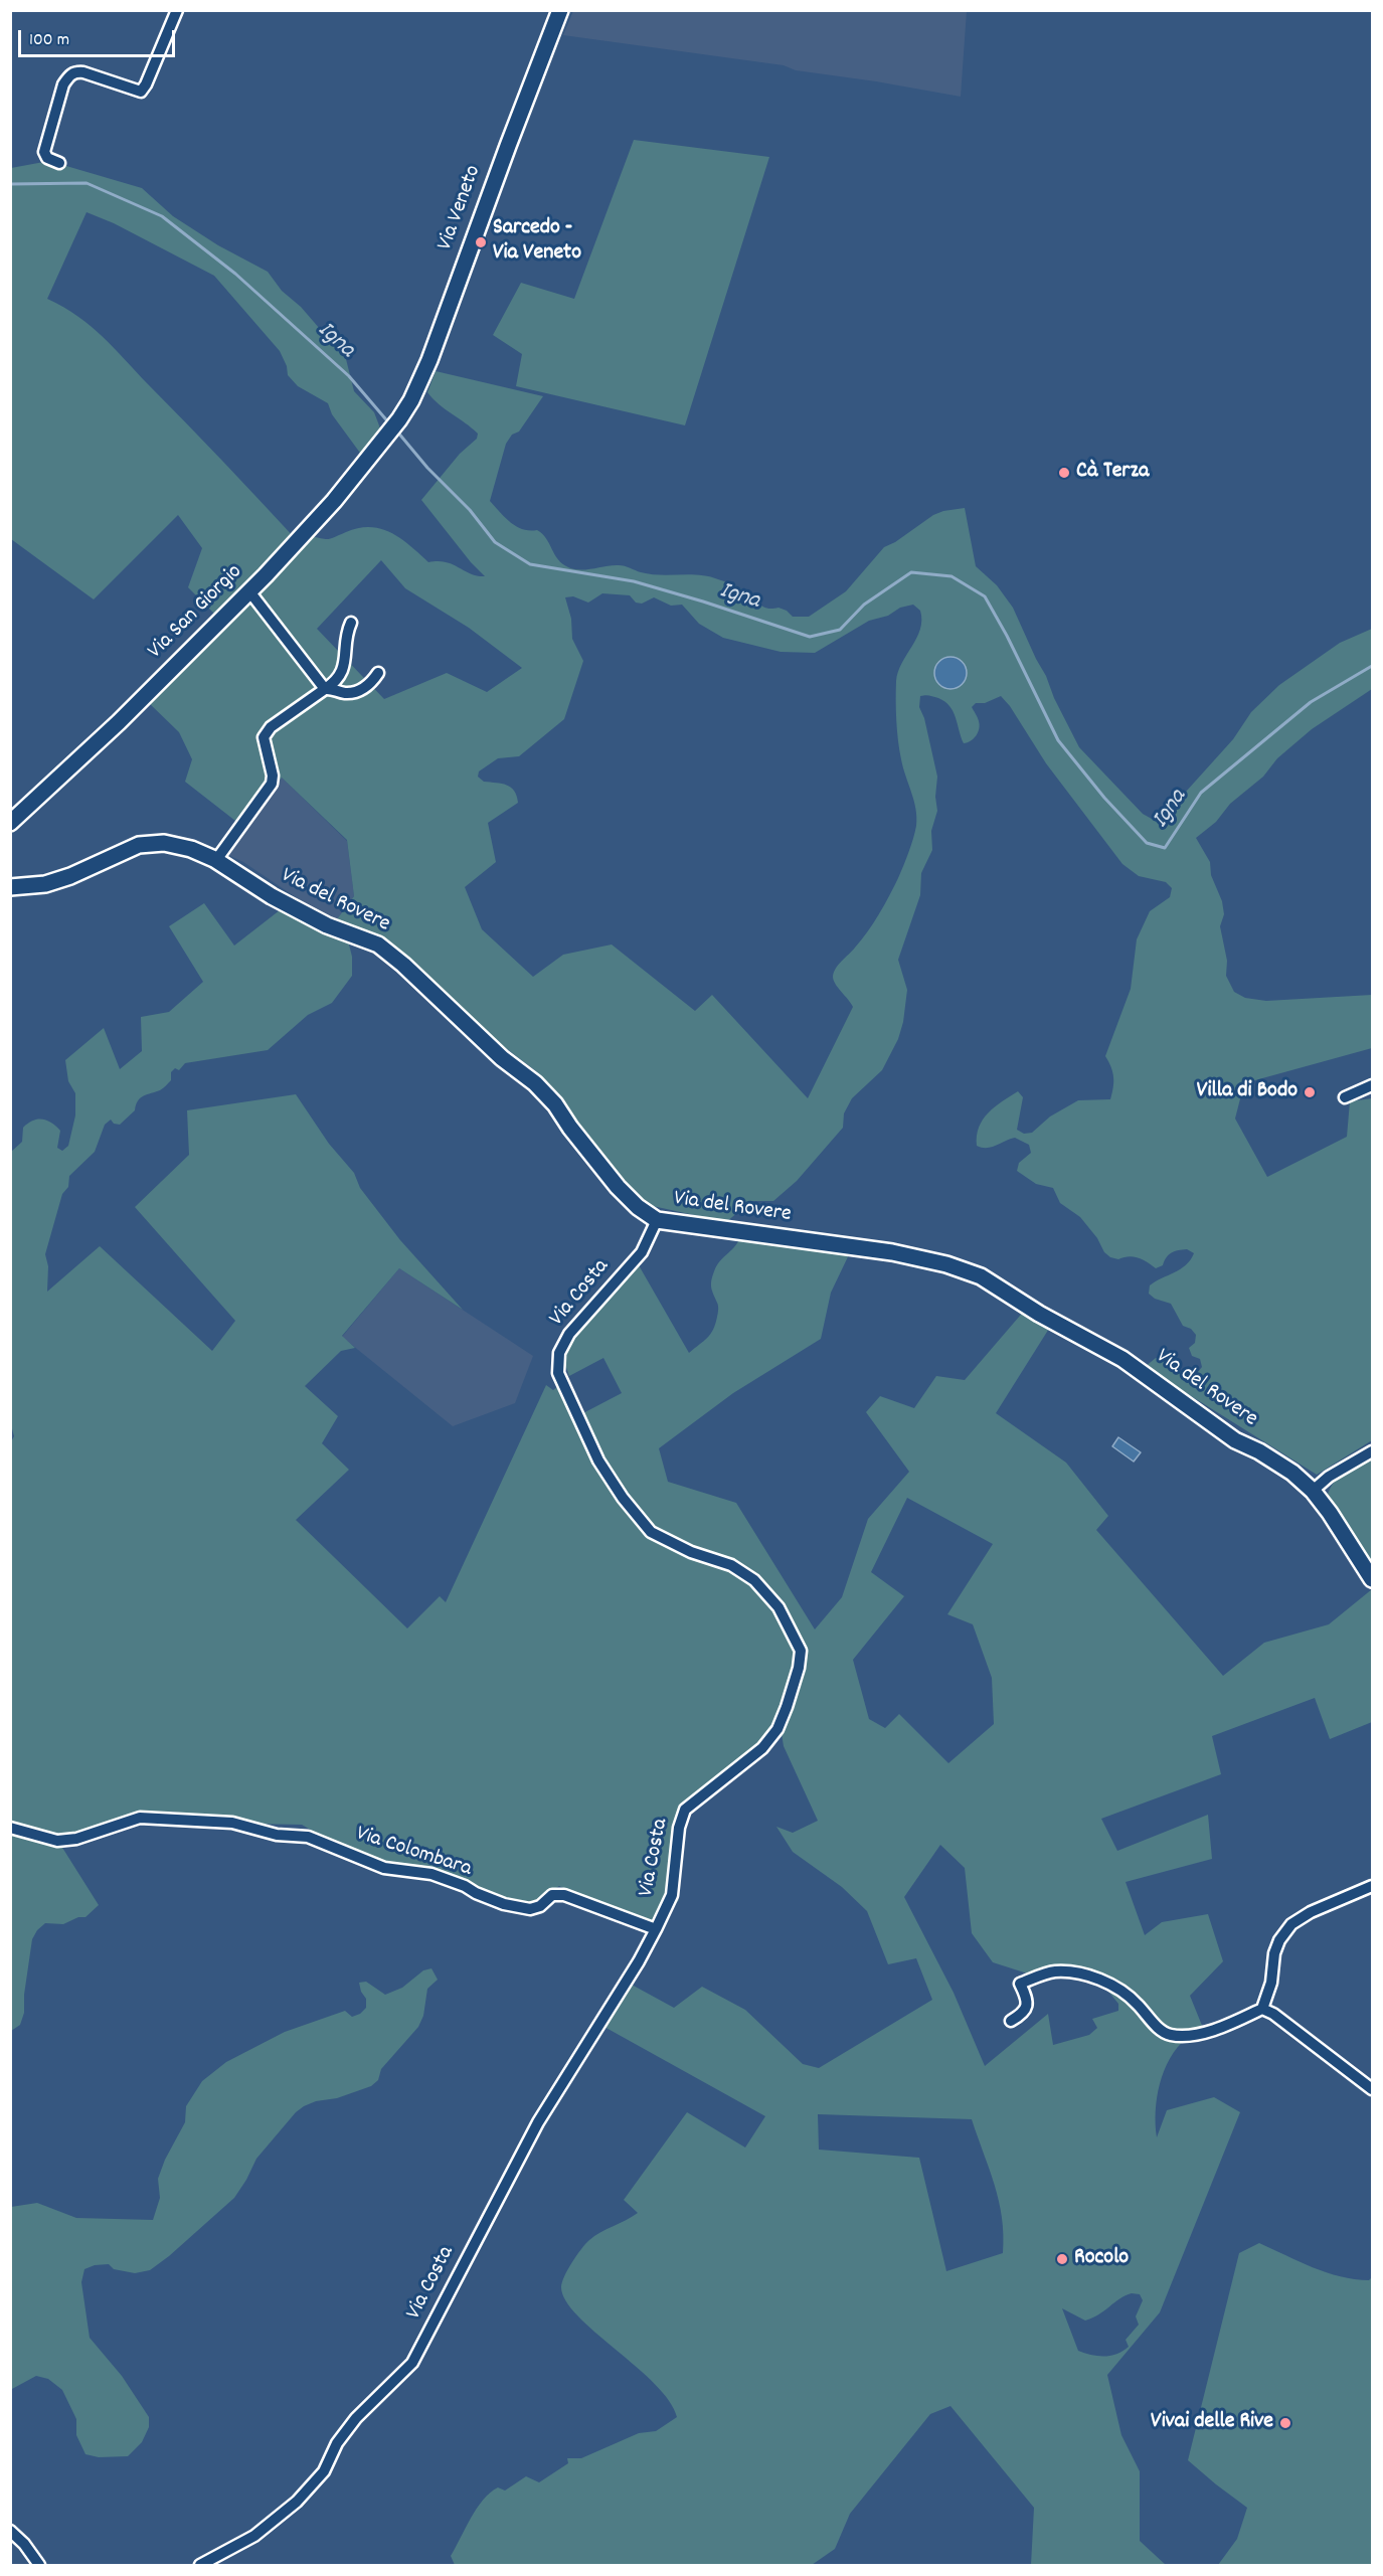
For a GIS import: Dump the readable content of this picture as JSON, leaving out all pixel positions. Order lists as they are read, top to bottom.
{
  "streets": {
    "street": [
      "Via Veneto",
      "Via San Giorgio",
      "Via del Rovere",
      "Via Costa",
      "Via Colombara"
    ]
  },
  "crossings": [
    ["Via Veneto", "Via San Giorgio"],
    ["Via del Rovere", "Via Costa"],
    ["Via Costa", "Via Colombara"]
  ],
  "water": ["Igna"],
  "places": [
    "Sarcedo - Via Veneto",
    "Cà Terza",
    "Villa di Bodo",
    "Rocolo",
    "Vivai delle Rive"
  ],
  "scale_bar": "100 m"
}
